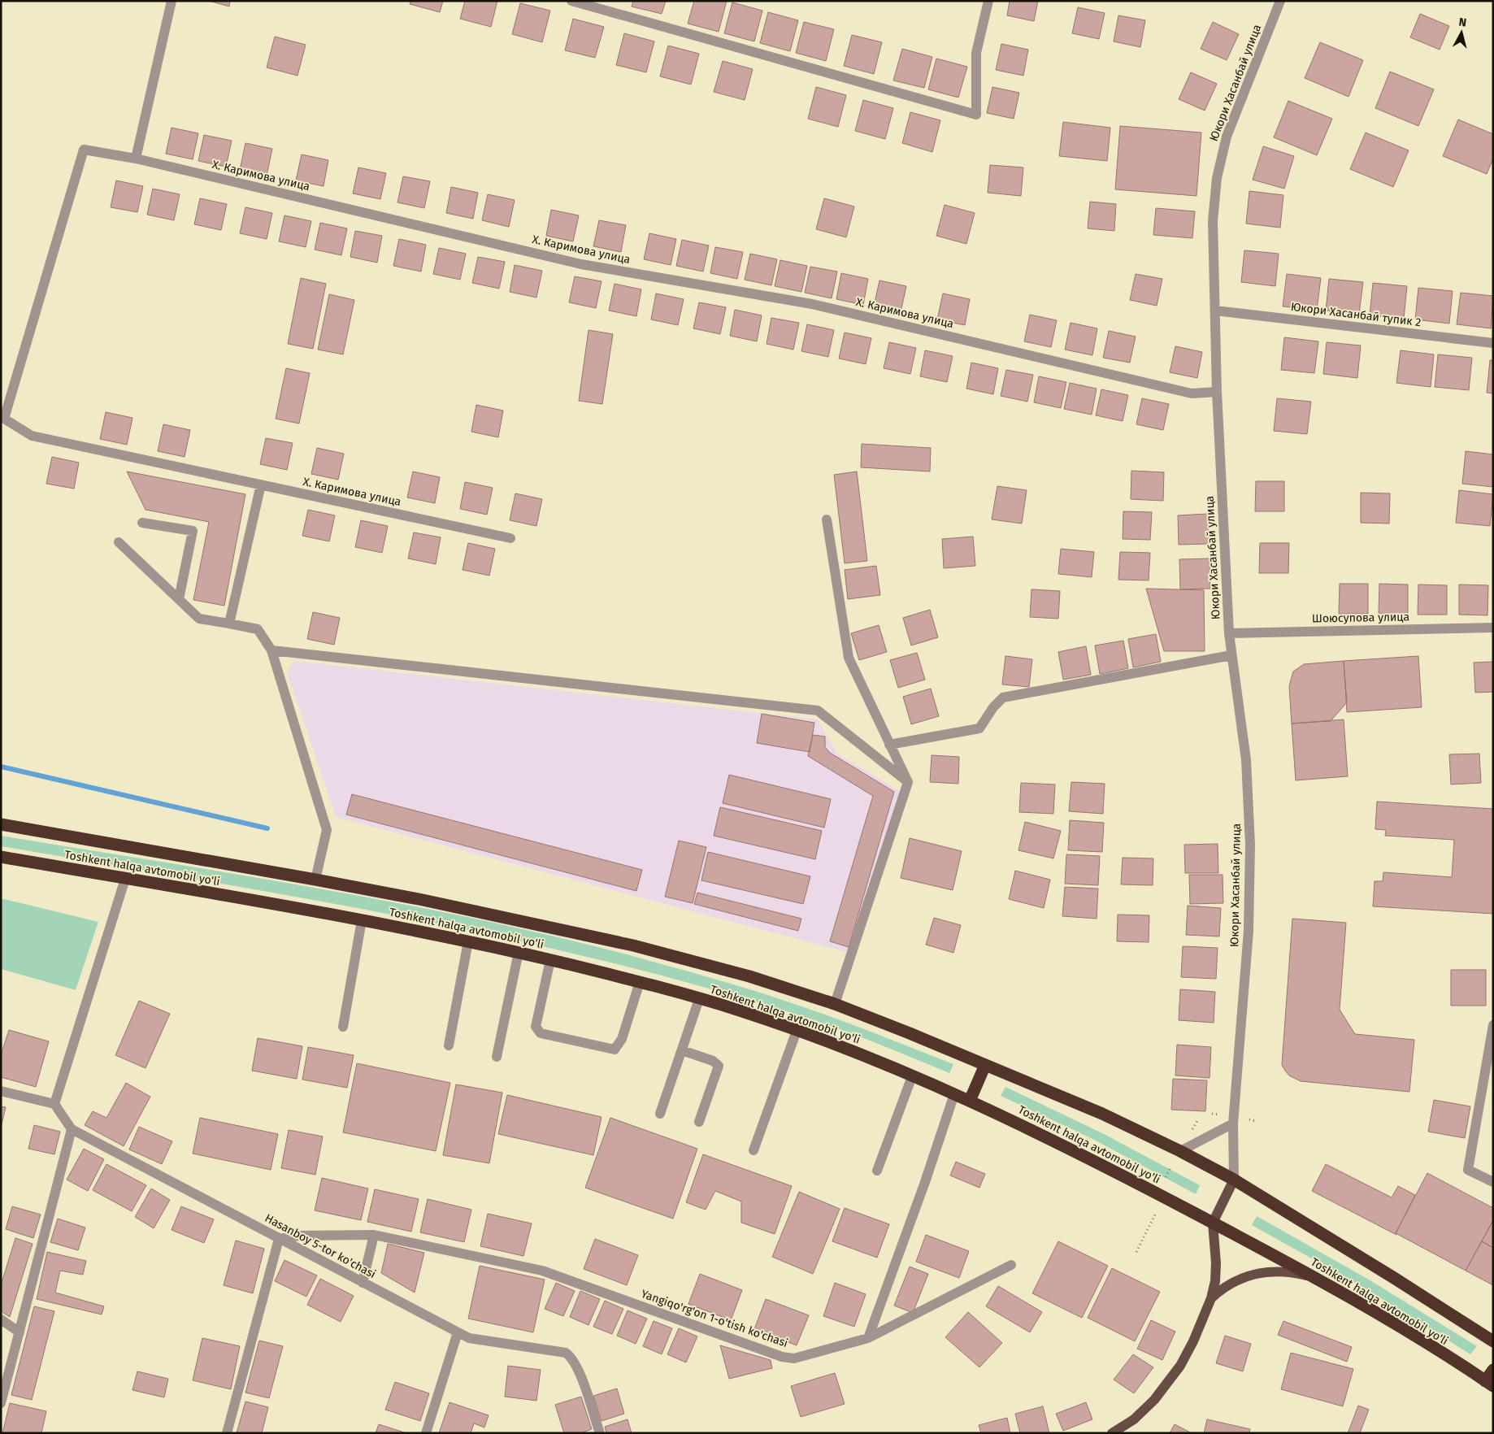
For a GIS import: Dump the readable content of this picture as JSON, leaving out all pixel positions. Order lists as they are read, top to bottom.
{
  "streets": {
    "highway": ["Toshkent halqa avtomobil yo'li"],
    "street": [
      "Юкори Хасанбай улица",
      "Х. Каримова улица",
      "Юкори Хасанбай тупик 2",
      "Шоюсупова улица",
      "Hasanboy 5-tor ko'chasi",
      "Yangiqo'rg'on 1-o'tish ko'chasi"
    ]
  },
  "crossings": [
    ["Юкори Хасанбай улица", "Х. Каримова улица"],
    ["Юкори Хасанбай улица", "Юкори Хасанбай тупик 2"],
    ["Юкори Хасанбай улица", "Шоюсупова улица"],
    ["Юкори Хасанбай улица", "Toshkent halqa avtomobil yo'li"],
    ["Hasanboy 5-tor ko'chasi", "Yangiqo'rg'on 1-o'tish ko'chasi"]
  ],
  "north": "top"
}
